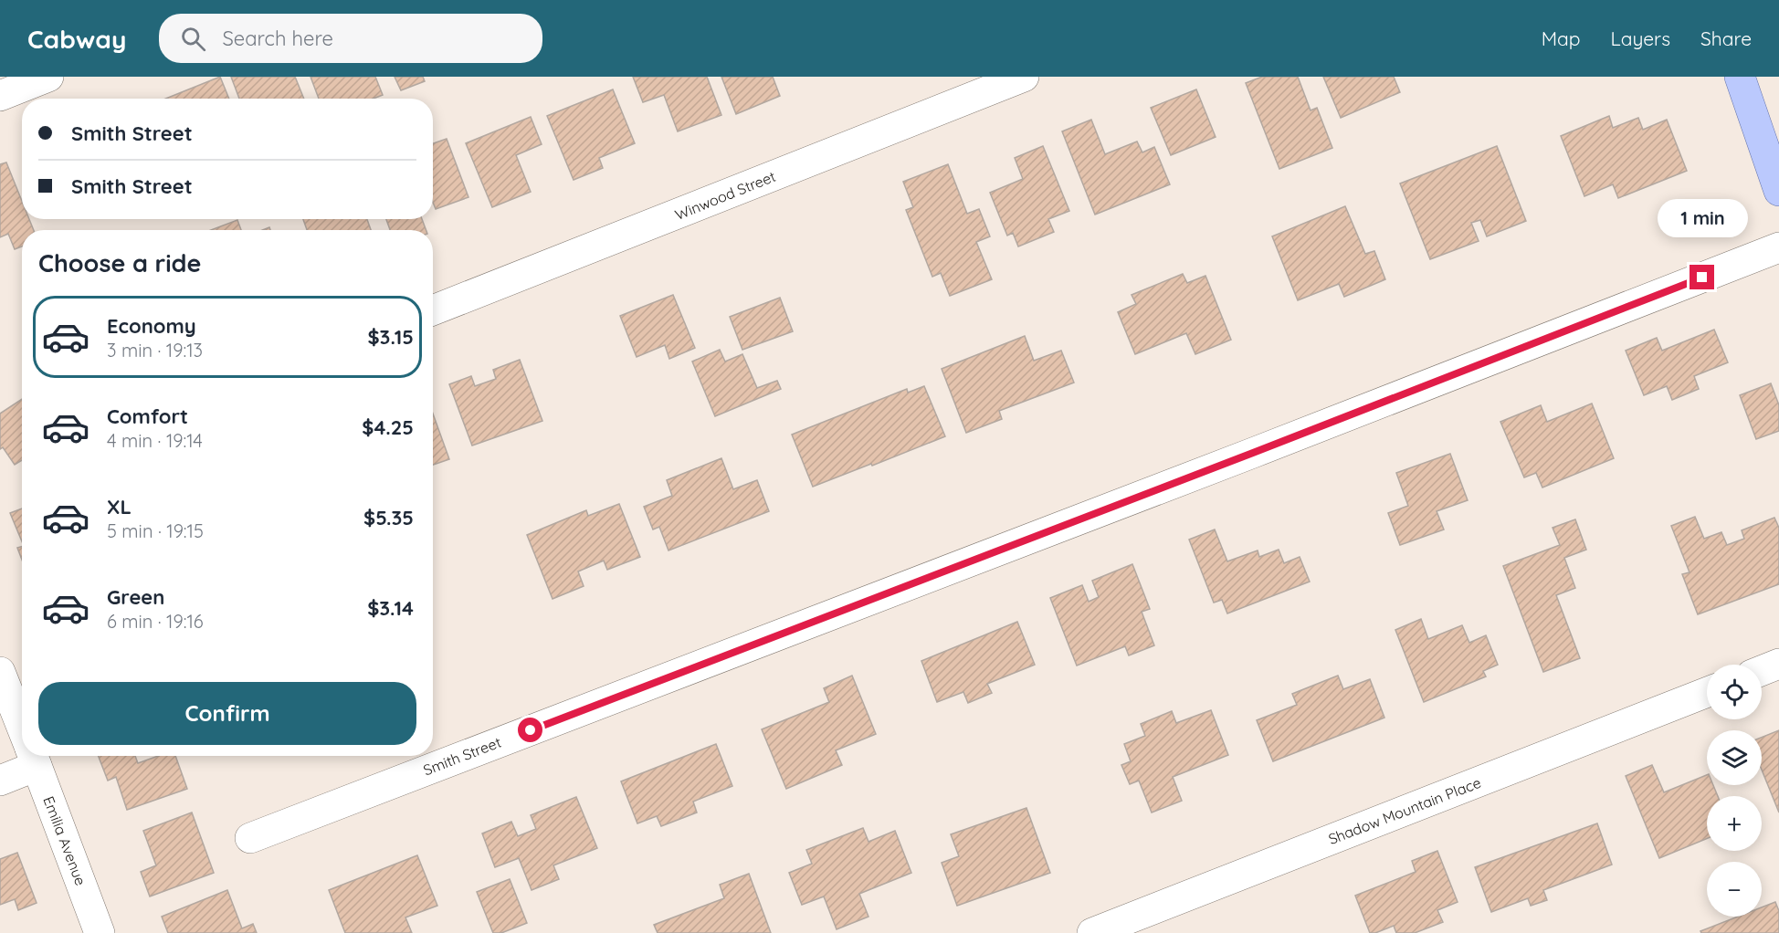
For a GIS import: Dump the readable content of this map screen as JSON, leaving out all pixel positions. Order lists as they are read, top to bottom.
{
  "streets": {
    "street": [
      "Winwood Street",
      "Smith Street",
      "Shadow Mountain Place",
      "Emilia Avenue"
    ]
  },
  "page": {
    "header": "Cabway",
    "search": "Search here",
    "nav": ["Map", "Layers", "Share"],
    "banner": ["Smith Street", "Smith Street"],
    "bubble": "1 min",
    "heading": "Choose a ride",
    "list": [
      {
        "name": "Economy",
        "note": "3 min · 19:13",
        "value": "$3.15"
      },
      {
        "name": "Comfort",
        "note": "4 min · 19:14",
        "value": "$4.25"
      },
      {
        "name": "XL",
        "note": "5 min · 19:15",
        "value": "$5.35"
      },
      {
        "name": "Green",
        "note": "6 min · 19:16",
        "value": "$3.14"
      }
    ],
    "map_buttons": ["+", "−"],
    "buttons": "Confirm"
  }
}
